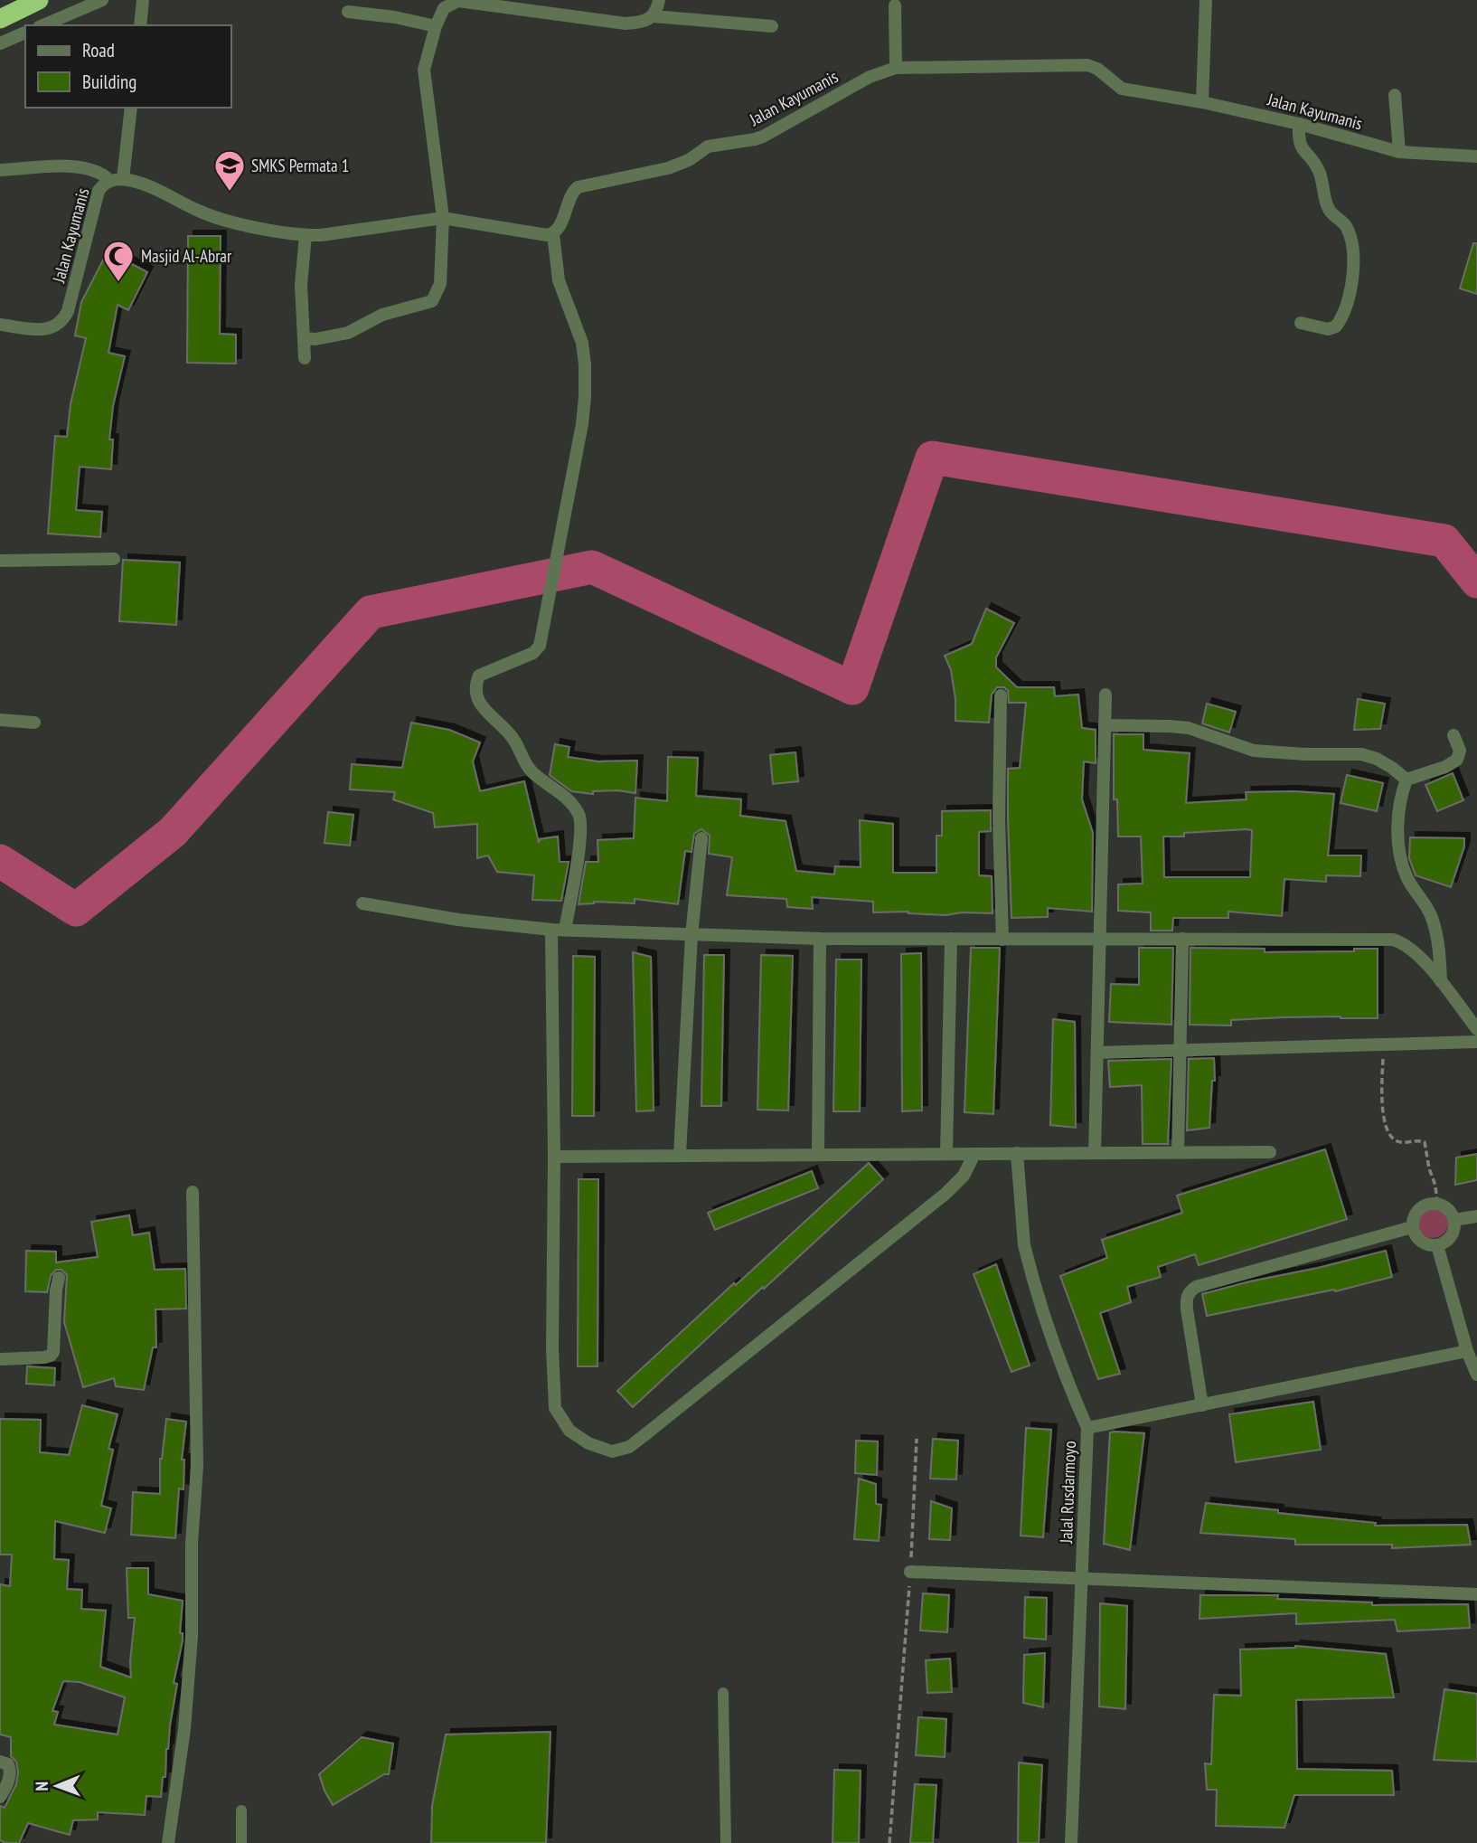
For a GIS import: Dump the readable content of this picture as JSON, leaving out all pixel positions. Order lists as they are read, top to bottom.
{
  "streets": {
    "street": ["Jalan Kayumanis", "Jalal Rusdarmoyo"]
  },
  "places": {
    "school or university": ["SMKS Permata 1"],
    "mosque": ["Masjid Al-Abrar"]
  },
  "legend": ["Road", "Building"],
  "north": "left"
}
